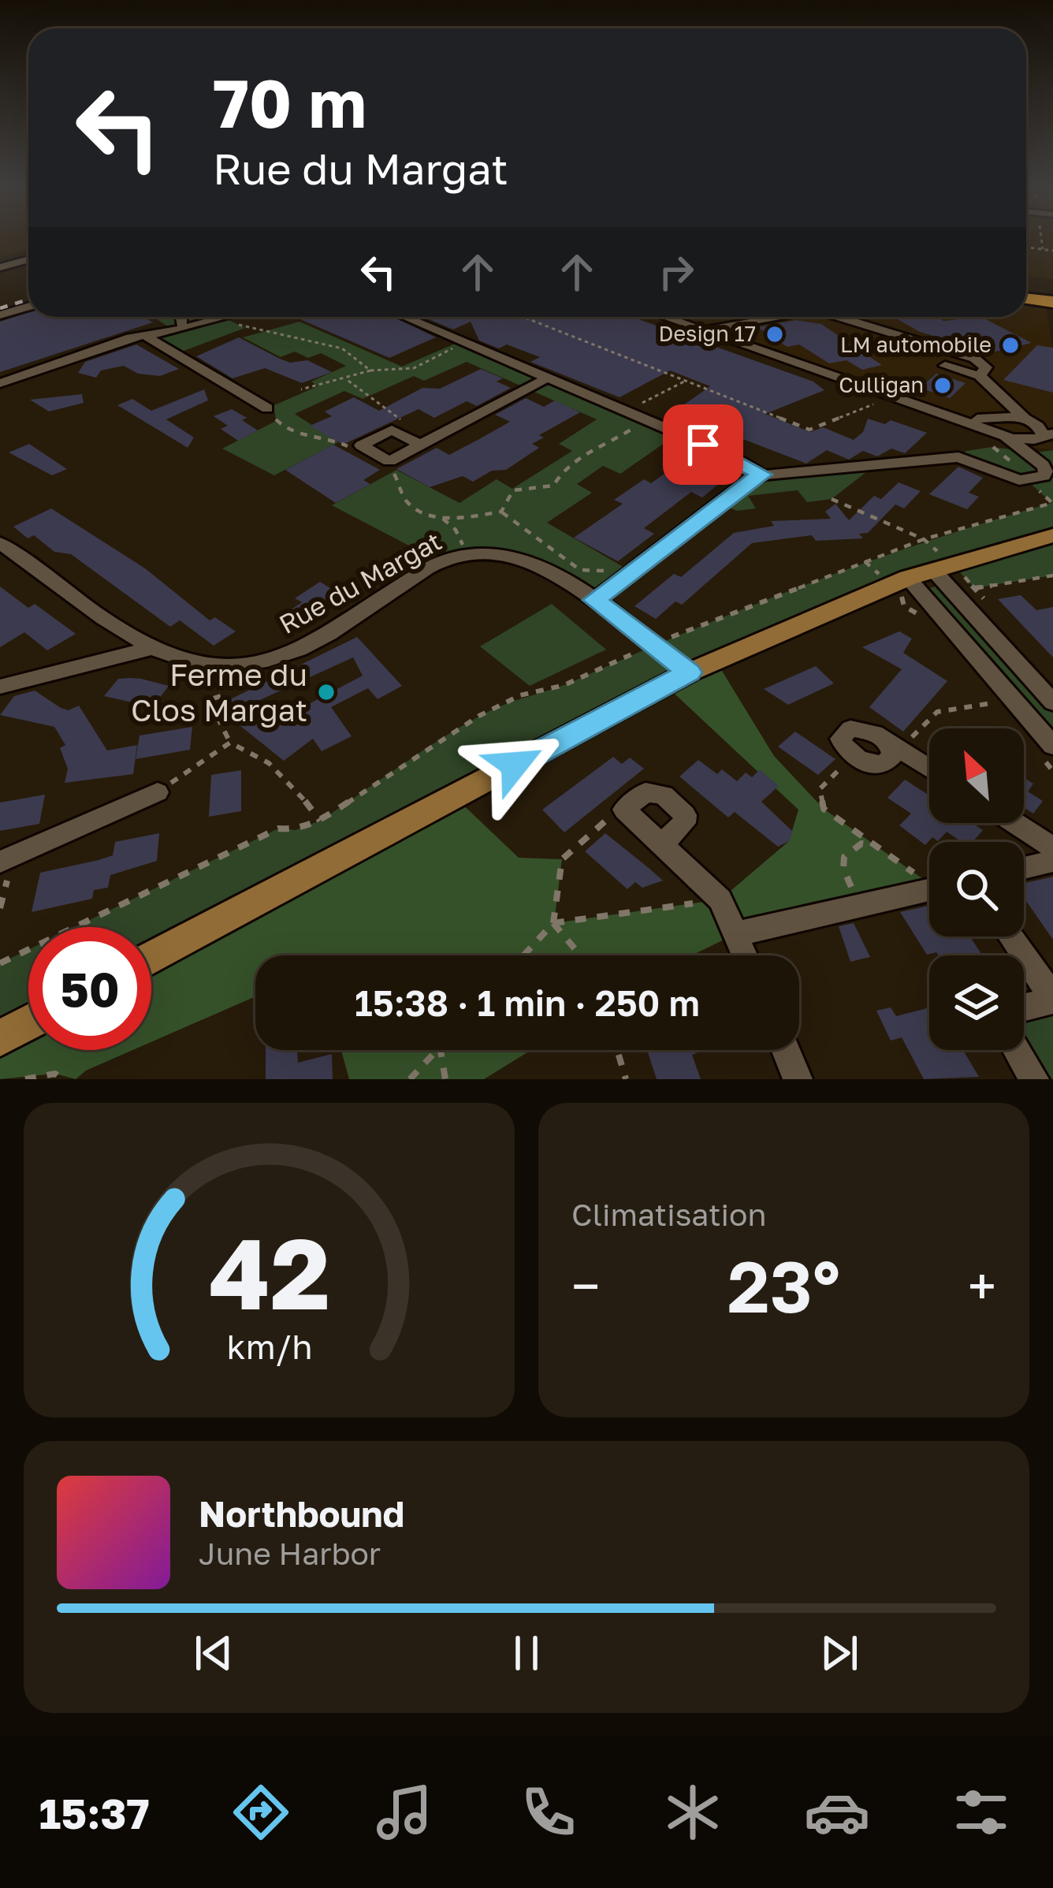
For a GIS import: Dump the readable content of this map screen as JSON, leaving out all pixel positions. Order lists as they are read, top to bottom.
{
  "streets": {
    "street": ["Rue du Margat"]
  },
  "places": [
    "Design 17",
    "LM automobile",
    "Culligan",
    "Ferme du Clos Margat"
  ],
  "north": "top left",
  "page": {
    "turn": ["70 m", "Rue du Margat"],
    "limit": "50",
    "trip": "15:38 · 1 min · 250 m",
    "tile": "Climatisation",
    "heat": ["−", "23°", "+"],
    "song": ["Northbound", "June Harbor"],
    "tabs": "15:37",
    "gauge": ["42", "km/h"]
  }
}
